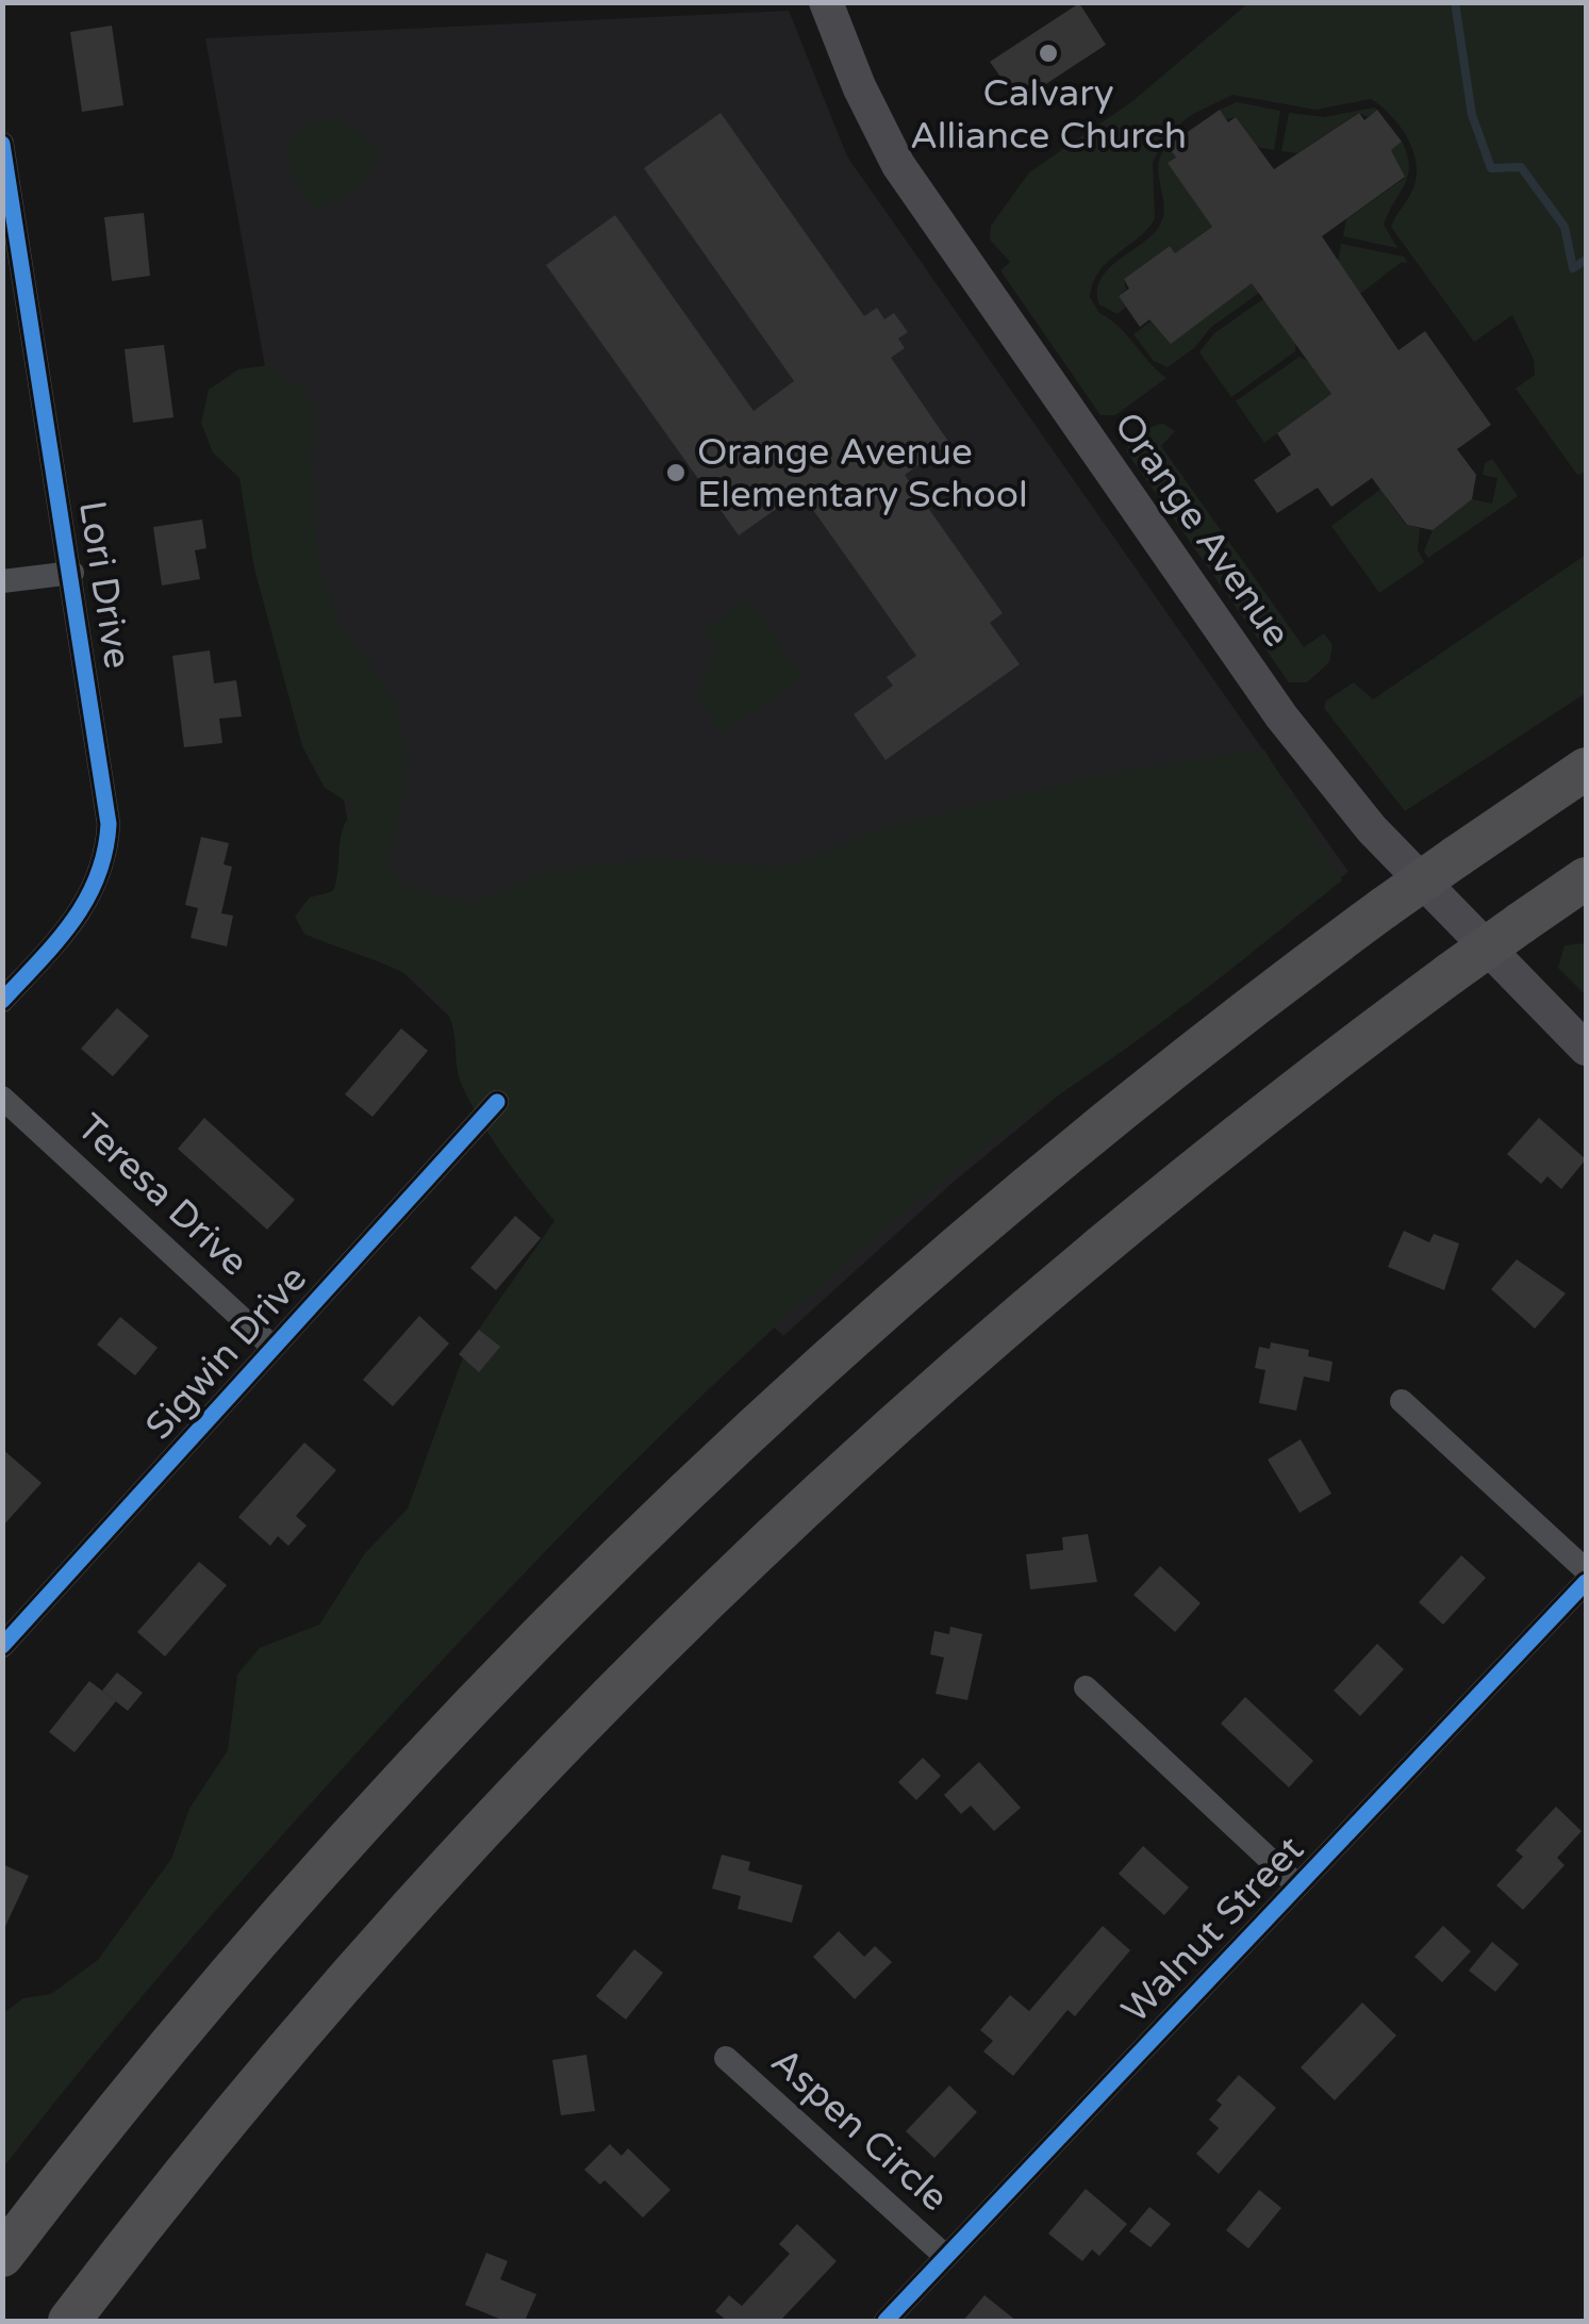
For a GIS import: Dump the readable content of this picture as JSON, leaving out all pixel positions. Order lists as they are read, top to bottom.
{
  "streets": {
    "main road": ["Orange Avenue"],
    "street": [
      "Lori Drive",
      "Teresa Drive",
      "Sigwin Drive",
      "Walnut Street",
      "Aspen Circle"
    ]
  },
  "crossings": [
    ["Teresa Drive", "Sigwin Drive"],
    ["Walnut Street", "Aspen Circle"]
  ],
  "places": ["Calvary Alliance Church", "Orange Avenue Elementary School"]
}
